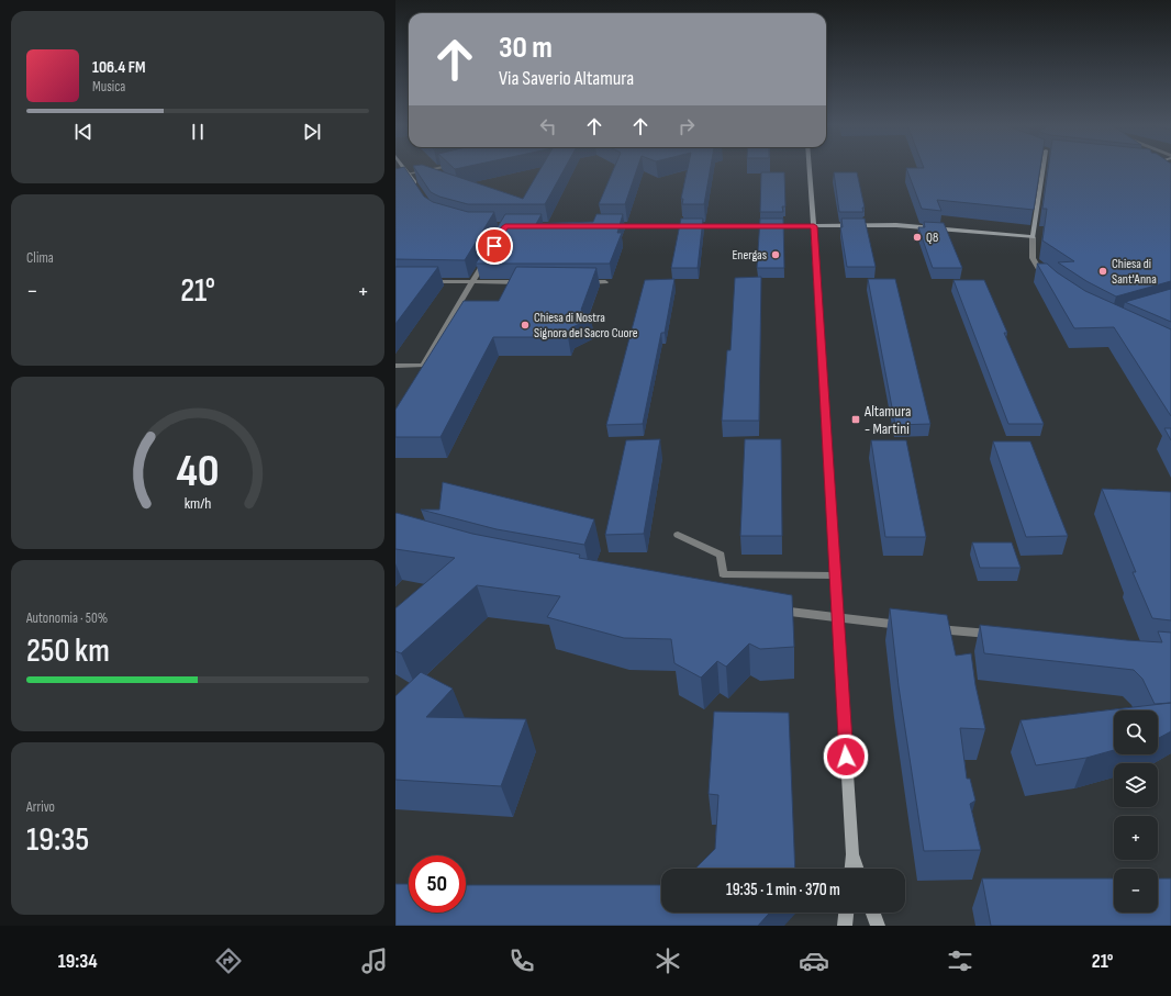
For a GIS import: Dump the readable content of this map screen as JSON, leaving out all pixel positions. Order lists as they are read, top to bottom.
{
  "places": {
    "other": [
      "Q8",
      "Energas",
      "Chiesa di Sant'Anna",
      "Chiesa di Nostra Signora del Sacro Cuore"
    ],
    "transit": ["Altamura - Martini"]
  },
  "page": {
    "turn": ["30 m", "Via Saverio Altamura"],
    "song": ["106.4 FM", "Musica"],
    "tile": [
      "Clima",
      ["Autonomia · 50%", "250 km"],
      ["Arrivo", "19:35"]
    ],
    "heat": ["−", "21°", "+"],
    "map_buttons": ["+", "−"],
    "limit": "50",
    "trip": "19:35 · 1 min · 370 m",
    "tabs": ["19:34", "21°"],
    "gauge": ["40", "km/h"]
  }
}
